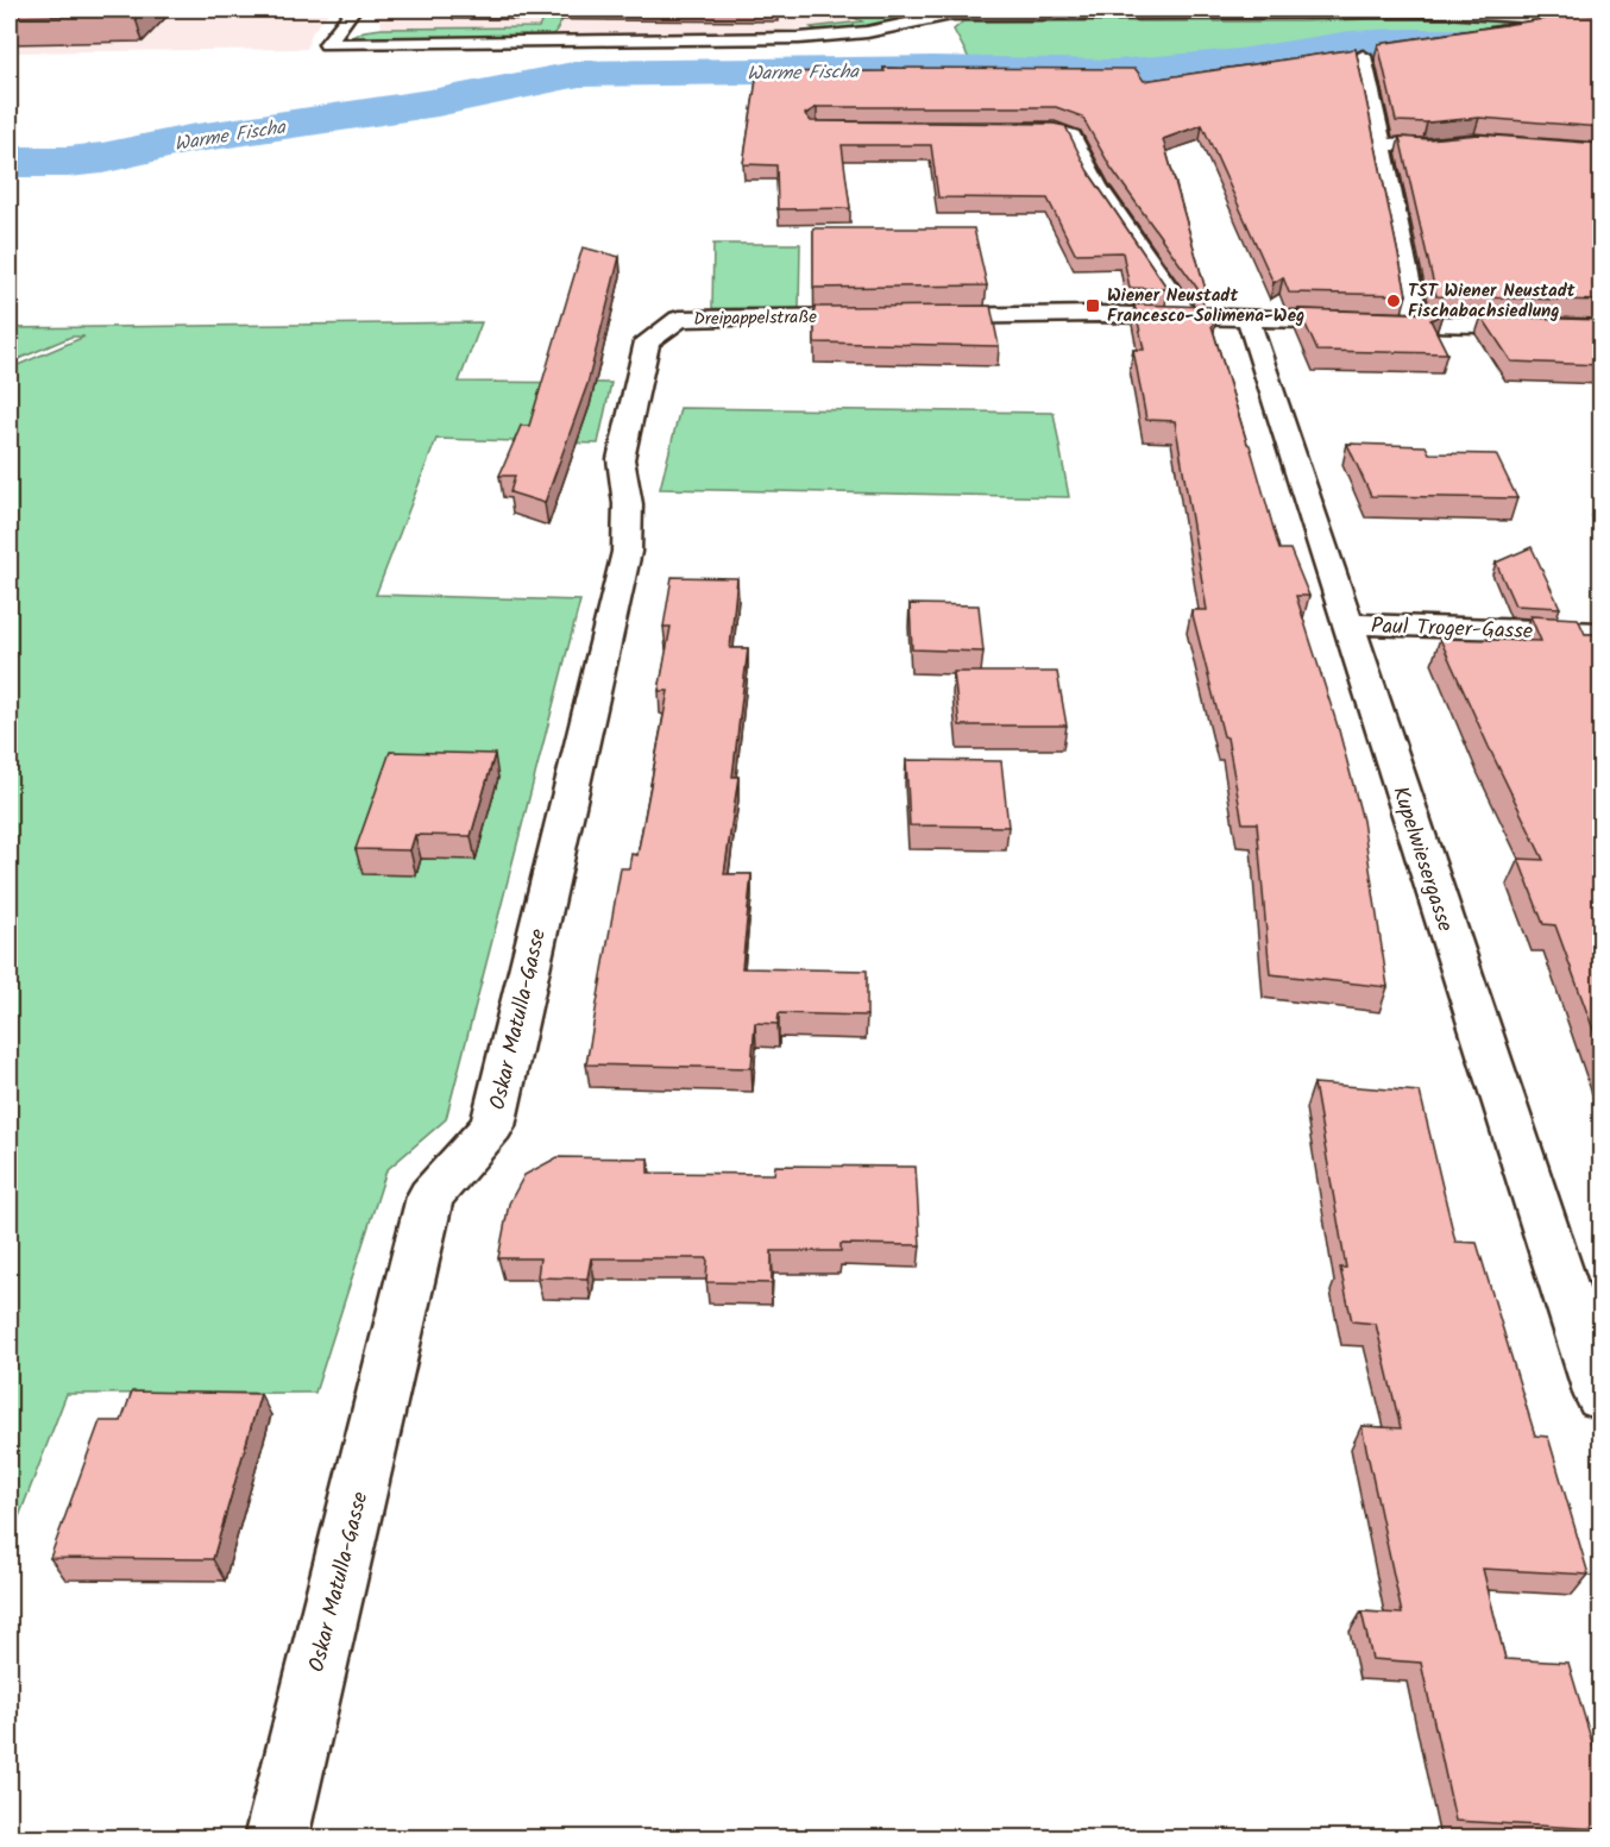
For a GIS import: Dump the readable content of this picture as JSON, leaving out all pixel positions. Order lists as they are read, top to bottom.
{
  "streets": {
    "street": [
      "Dreipappelstraße",
      "Paul Troger-Gasse",
      "Kupelwiesergasse",
      "Oskar Matulla-Gasse"
    ]
  },
  "crossings": [
    ["Dreipappelstraße", "Oskar Matulla-Gasse"],
    ["Paul Troger-Gasse", "Kupelwiesergasse"]
  ],
  "water": ["Warme Fischa"],
  "places": {
    "other": ["TST Wiener Neustadt Fischabachsiedlung"],
    "transit": ["Wiener Neustadt Francesco-Solimena-Weg"]
  }
}
